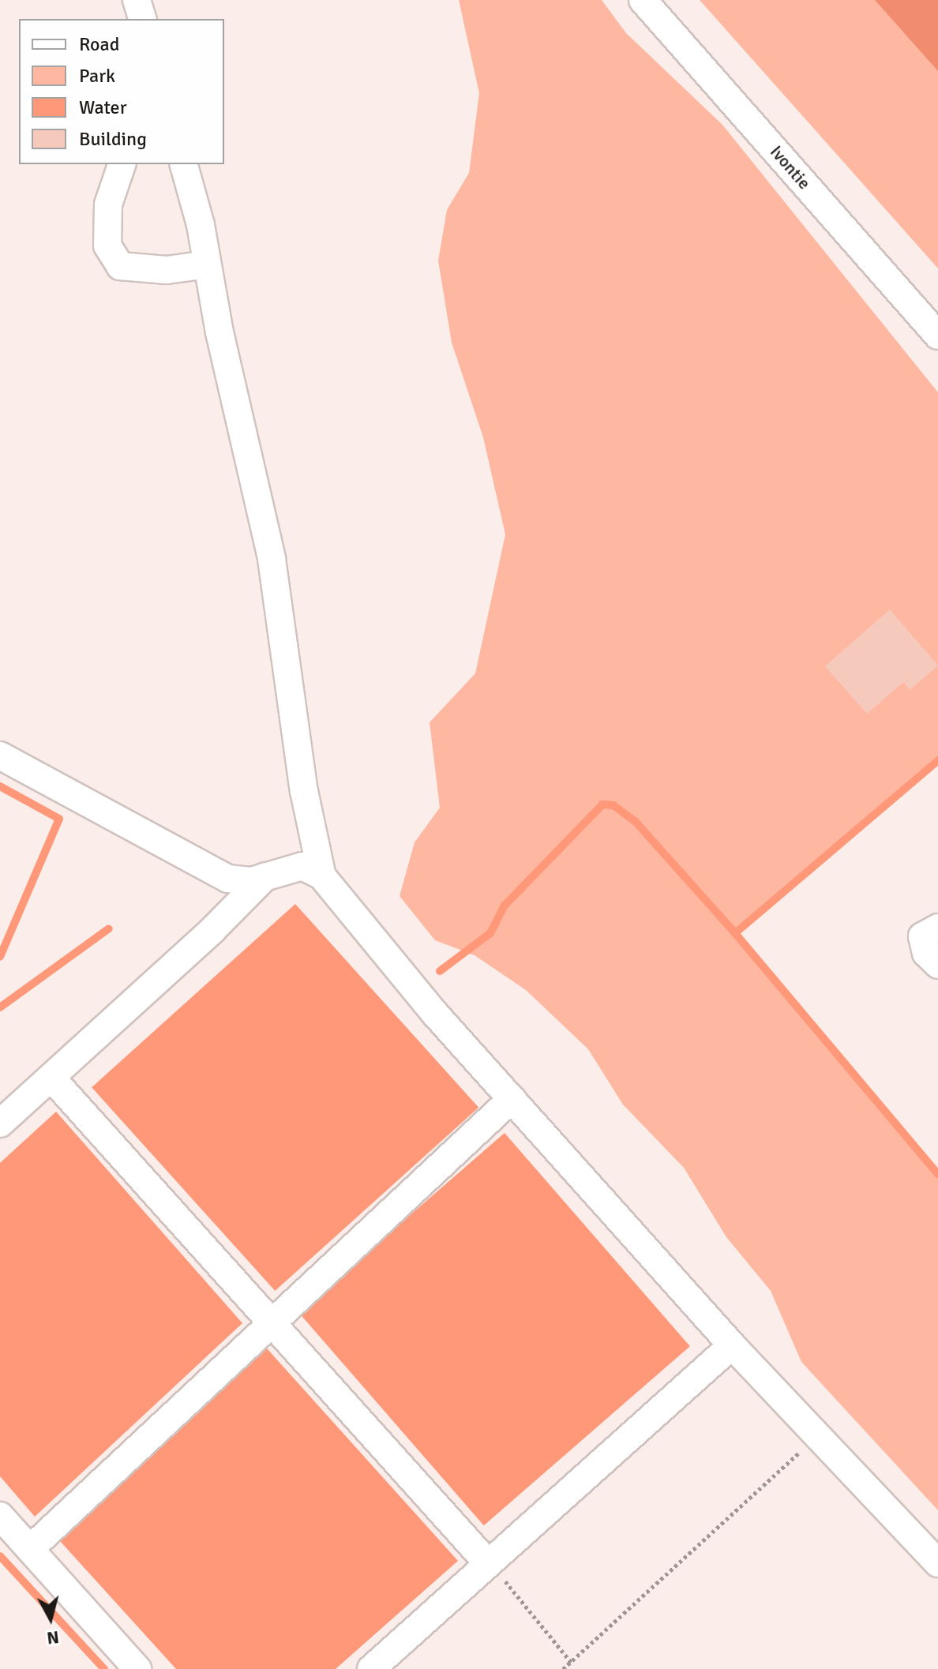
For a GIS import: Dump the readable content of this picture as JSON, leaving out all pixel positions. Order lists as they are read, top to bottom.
{
  "streets": {
    "street": ["Ivontie"]
  },
  "legend": [
    "Road",
    "Park",
    "Water",
    "Building"
  ],
  "north": "bottom"
}
